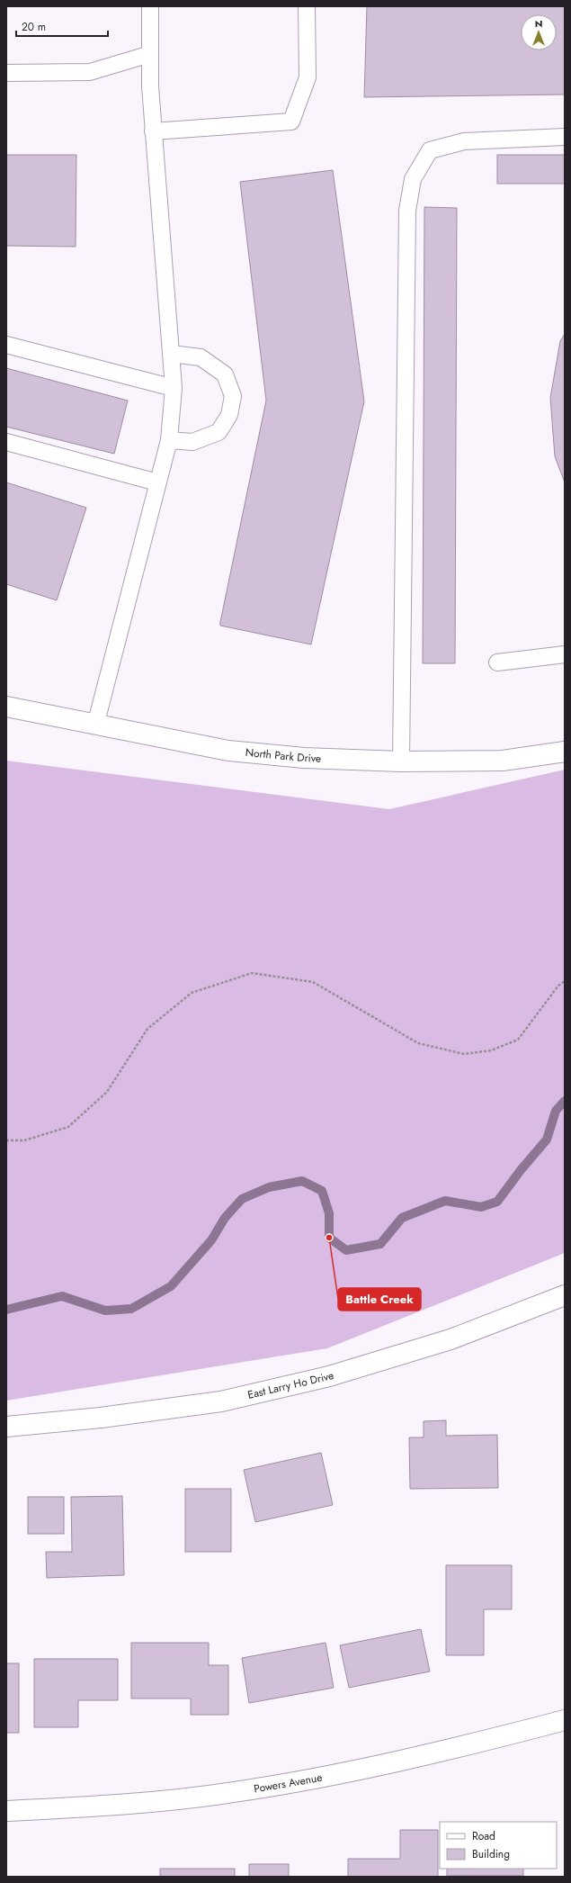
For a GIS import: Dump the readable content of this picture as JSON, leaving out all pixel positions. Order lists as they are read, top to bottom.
{
  "streets": {
    "street": ["North Park Drive", "East Larry Ho Drive", "Powers Avenue"]
  },
  "places": ["Battle Creek"],
  "legend": ["Road", "Building"],
  "scale_bar": "20 m",
  "north": "top"
}
